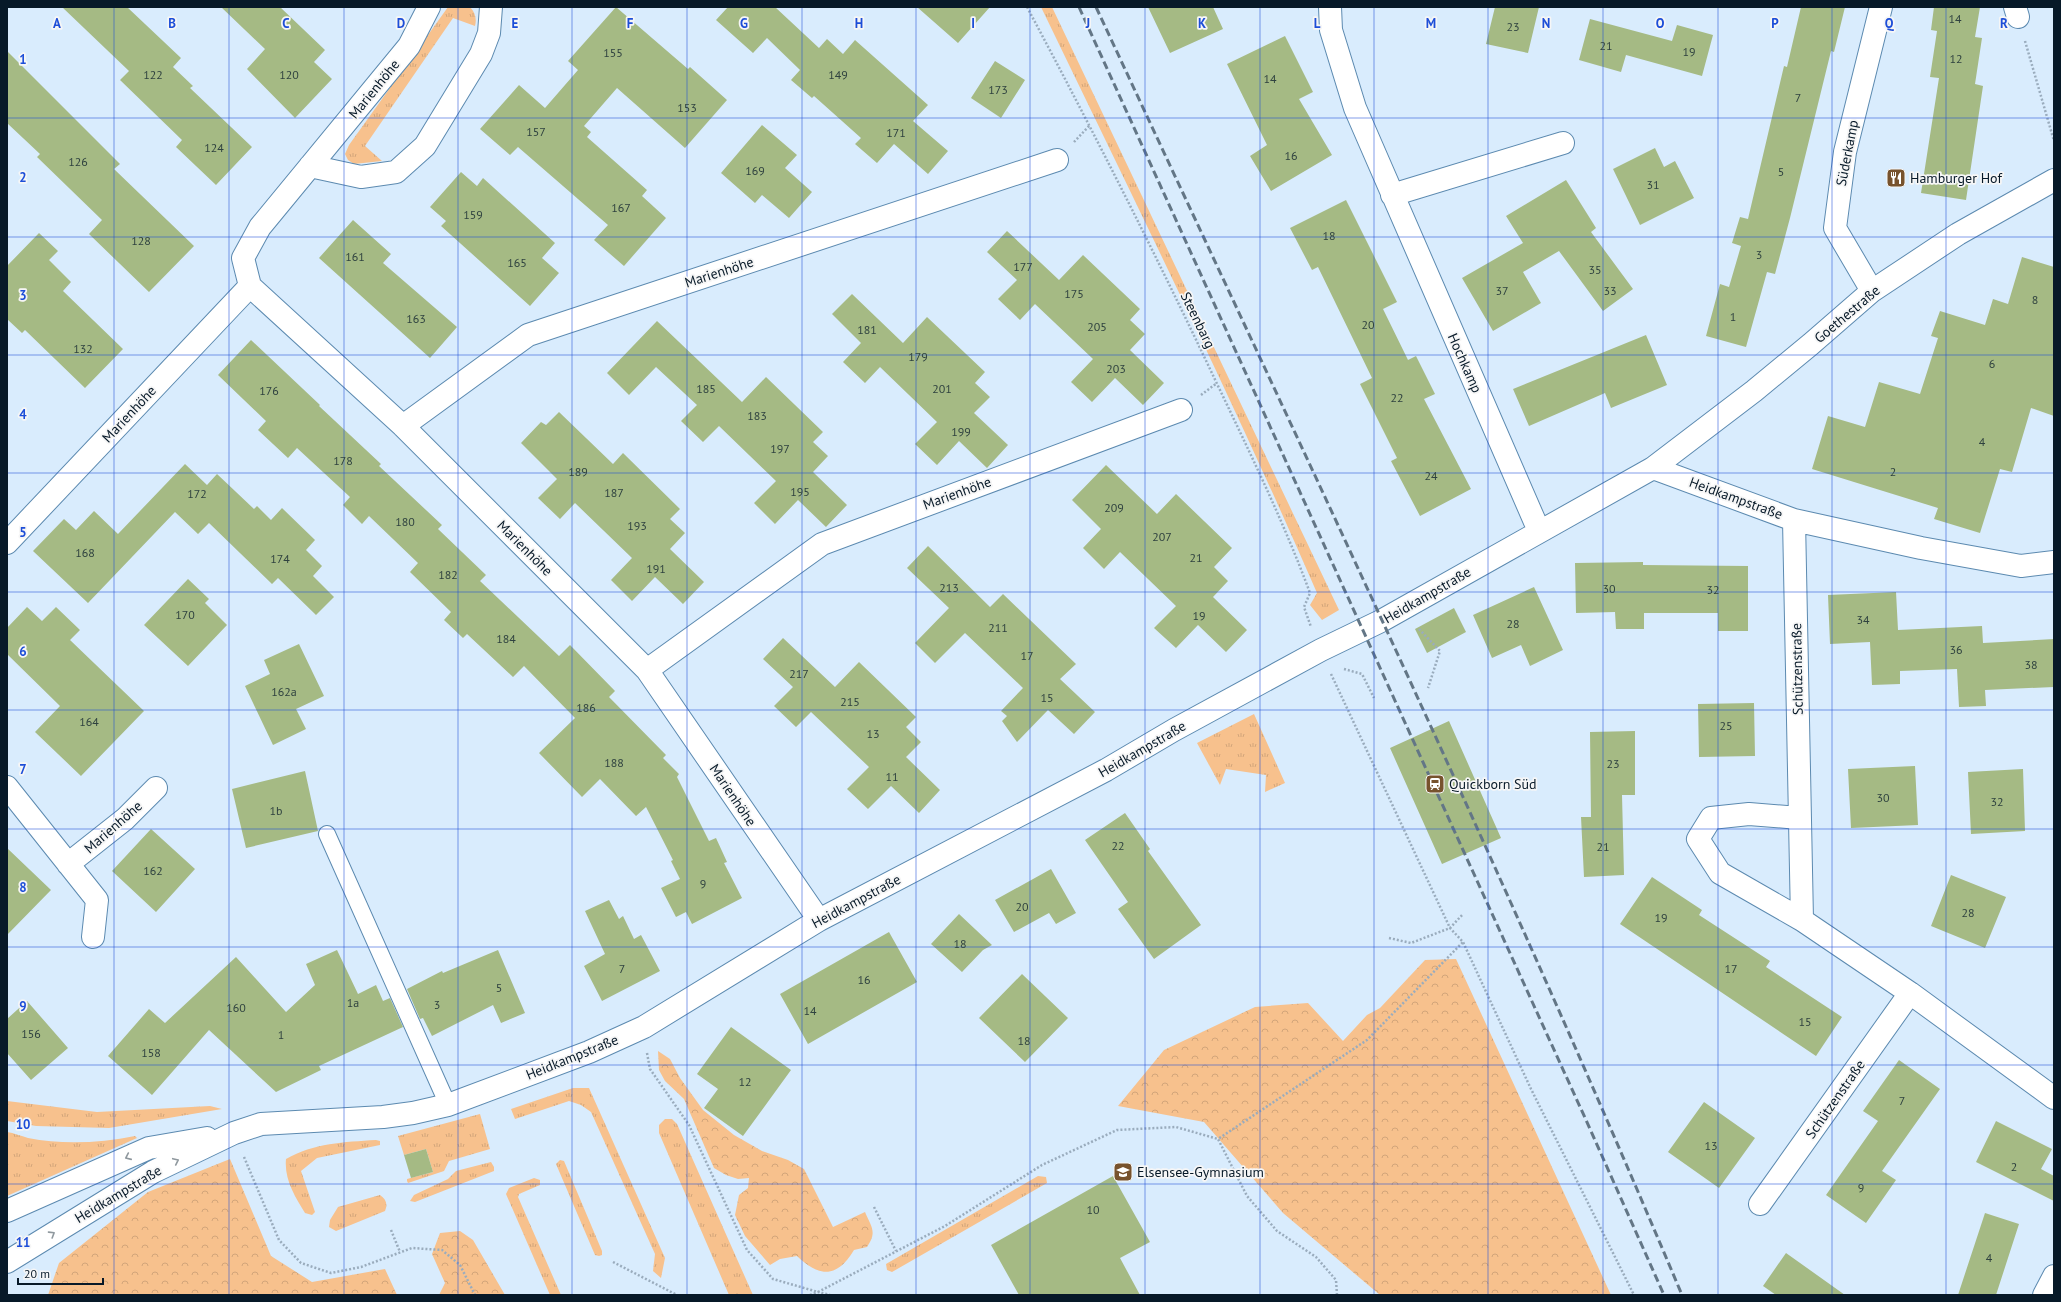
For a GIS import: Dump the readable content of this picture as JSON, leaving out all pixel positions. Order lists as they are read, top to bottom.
{
  "streets": {
    "street": [
      "Marienhöhe",
      "Süderkamp",
      "Goethestraße",
      "Hochkamp",
      "Heidkampstraße",
      "Schützenstraße"
    ],
    "path": ["Steenbarg"]
  },
  "crossings": [
    ["Marienhöhe", "Heidkampstraße"],
    ["Süderkamp", "Goethestraße"],
    ["Goethestraße", "Heidkampstraße"],
    ["Steenbarg", "Heidkampstraße"],
    ["Hochkamp", "Heidkampstraße"],
    ["Heidkampstraße", "Schützenstraße"]
  ],
  "places": {
    "restaurant": ["Hamburger Hof"],
    "station": ["Quickborn Süd"],
    "school or university": ["Elsensee-Gymnasium"]
  },
  "house_numbers": [
    "14",
    "23",
    "21",
    "19",
    "155",
    "12",
    "122",
    "120",
    "149",
    "14",
    "173",
    "7",
    "153",
    "157",
    "171",
    "124",
    "16",
    "126",
    "169",
    "5",
    "31",
    "167",
    "159",
    "18",
    "128",
    "3",
    "161",
    "165",
    "177",
    "35",
    "37",
    "33",
    "175",
    "8",
    "1",
    "163",
    "20",
    "205",
    "181",
    "132",
    "179",
    "6",
    "203",
    "185",
    "201",
    "176",
    "22",
    "183",
    "199",
    "4",
    "197",
    "178",
    "189",
    "2",
    "24",
    "195",
    "187",
    "172",
    "209",
    "180",
    "193",
    "207",
    "168",
    "21",
    "174",
    "191",
    "182",
    "213",
    "30",
    "32",
    "170",
    "19",
    "34",
    "28",
    "211",
    "184",
    "36",
    "17",
    "38",
    "217",
    "162a",
    "15",
    "215",
    "186",
    "164",
    "25",
    "13",
    "188",
    "23",
    "11",
    "30",
    "32",
    "1b",
    "22",
    "21",
    "162",
    "9",
    "20",
    "28",
    "19",
    "18",
    "7",
    "17",
    "16",
    "5",
    "1a",
    "3",
    "160",
    "14",
    "15",
    "156",
    "1",
    "18",
    "158",
    "12",
    "7",
    "13",
    "2",
    "9",
    "10",
    "4"
  ],
  "scale_bar": "20 m",
  "grid": {
    "columns": [
      "A",
      "B",
      "C",
      "D",
      "E",
      "F",
      "G",
      "H",
      "I",
      "J",
      "K",
      "L",
      "M",
      "N",
      "O",
      "P",
      "Q",
      "R"
    ],
    "rows": [
      "1",
      "2",
      "3",
      "4",
      "5",
      "6",
      "7",
      "8",
      "9",
      "10",
      "11"
    ]
  }
}
